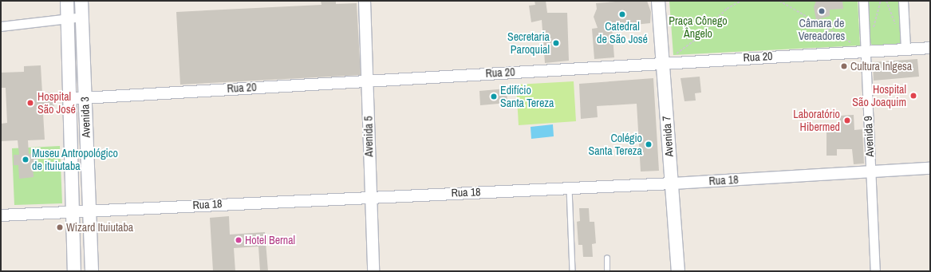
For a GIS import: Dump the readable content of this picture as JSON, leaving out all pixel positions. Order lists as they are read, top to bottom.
{
  "streets": {
    "main road": ["Avenida 3", "Avenida 7"],
    "street": [
      "Rua 20",
      "Avenida 5",
      "Avenida 9",
      "Rua 18"
    ]
  },
  "crossings": [
    ["Rua 20", "Avenida 3"],
    ["Rua 20", "Avenida 5"],
    ["Rua 20", "Avenida 7"],
    ["Rua 20", "Avenida 9"],
    ["Avenida 3", "Rua 18"],
    ["Avenida 5", "Rua 18"],
    ["Avenida 7", "Rua 18"],
    ["Avenida 9", "Rua 18"]
  ],
  "parks": ["Praça Cônego Ângelo"],
  "places": [
    "Câmara de Vereadores",
    "Catedral de São José",
    "Secretaria Paroquial",
    "Cultura Inlgesa",
    "Hospital São Joaquim",
    "Edifício Santa Tereza",
    "Hospital São José",
    "Laboratório Hibermed",
    "Colégio Santa Tereza",
    "Museu Antropológico de ituiutaba",
    "Wizard Ituiutaba",
    "Hotel Bernal"
  ]
}
